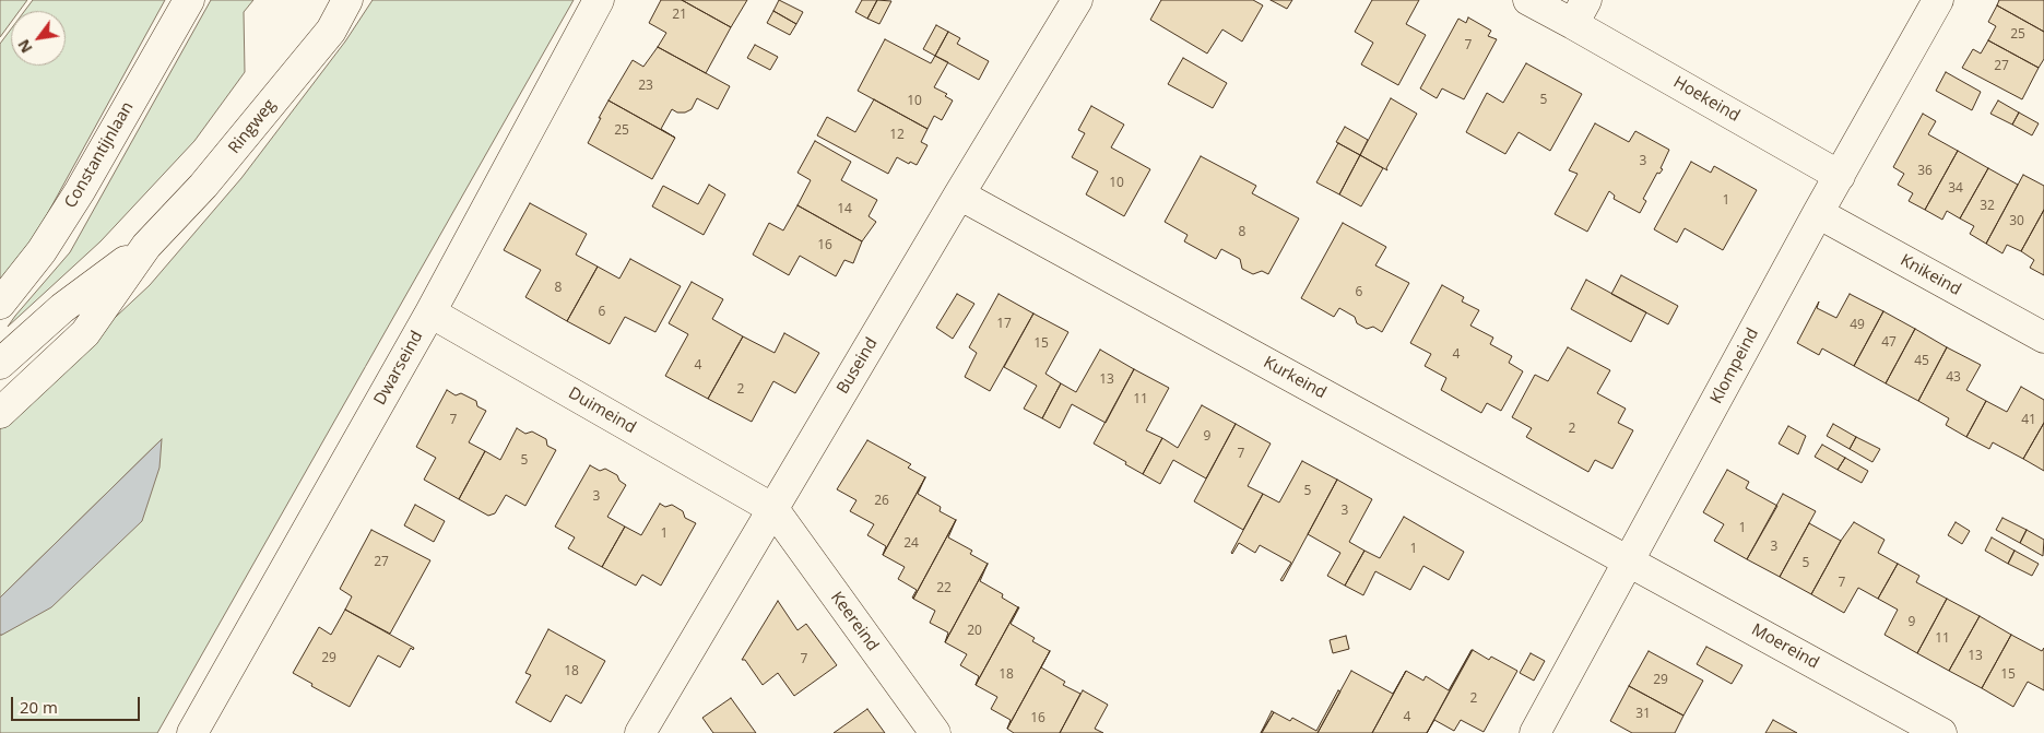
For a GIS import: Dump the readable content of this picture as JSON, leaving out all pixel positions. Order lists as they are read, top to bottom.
{
  "streets": {
    "street": [
      "Hoekeind",
      "Ringweg",
      "Constantijnlaan",
      "Knikeind",
      "Buseind",
      "Klompeind",
      "Dwarseind",
      "Kurkeind",
      "Duimeind",
      "Keereind",
      "Moereind"
    ]
  },
  "crossings": [
    ["Hoekeind", "Klompeind"],
    ["Knikeind", "Klompeind"],
    ["Buseind", "Kurkeind"],
    ["Buseind", "Duimeind"],
    ["Buseind", "Keereind"],
    ["Klompeind", "Kurkeind"],
    ["Klompeind", "Moereind"],
    ["Dwarseind", "Duimeind"],
    ["Kurkeind", "Moereind"],
    ["Duimeind", "Keereind"]
  ],
  "house_numbers": [
    "21",
    "25",
    "7",
    "27",
    "23",
    "5",
    "10",
    "25",
    "12",
    "3",
    "36",
    "10",
    "34",
    "1",
    "32",
    "14",
    "30",
    "8",
    "16",
    "8",
    "6",
    "6",
    "17",
    "49",
    "47",
    "15",
    "4",
    "45",
    "4",
    "43",
    "13",
    "2",
    "11",
    "7",
    "41",
    "2",
    "9",
    "7",
    "5",
    "5",
    "3",
    "26",
    "3",
    "1",
    "1",
    "24",
    "3",
    "1",
    "27",
    "5",
    "7",
    "22",
    "9",
    "20",
    "11",
    "13",
    "29",
    "7",
    "18",
    "18",
    "15",
    "29",
    "2",
    "31",
    "4",
    "16"
  ],
  "scale_bar": "20 m",
  "north": "bottom left"
}
